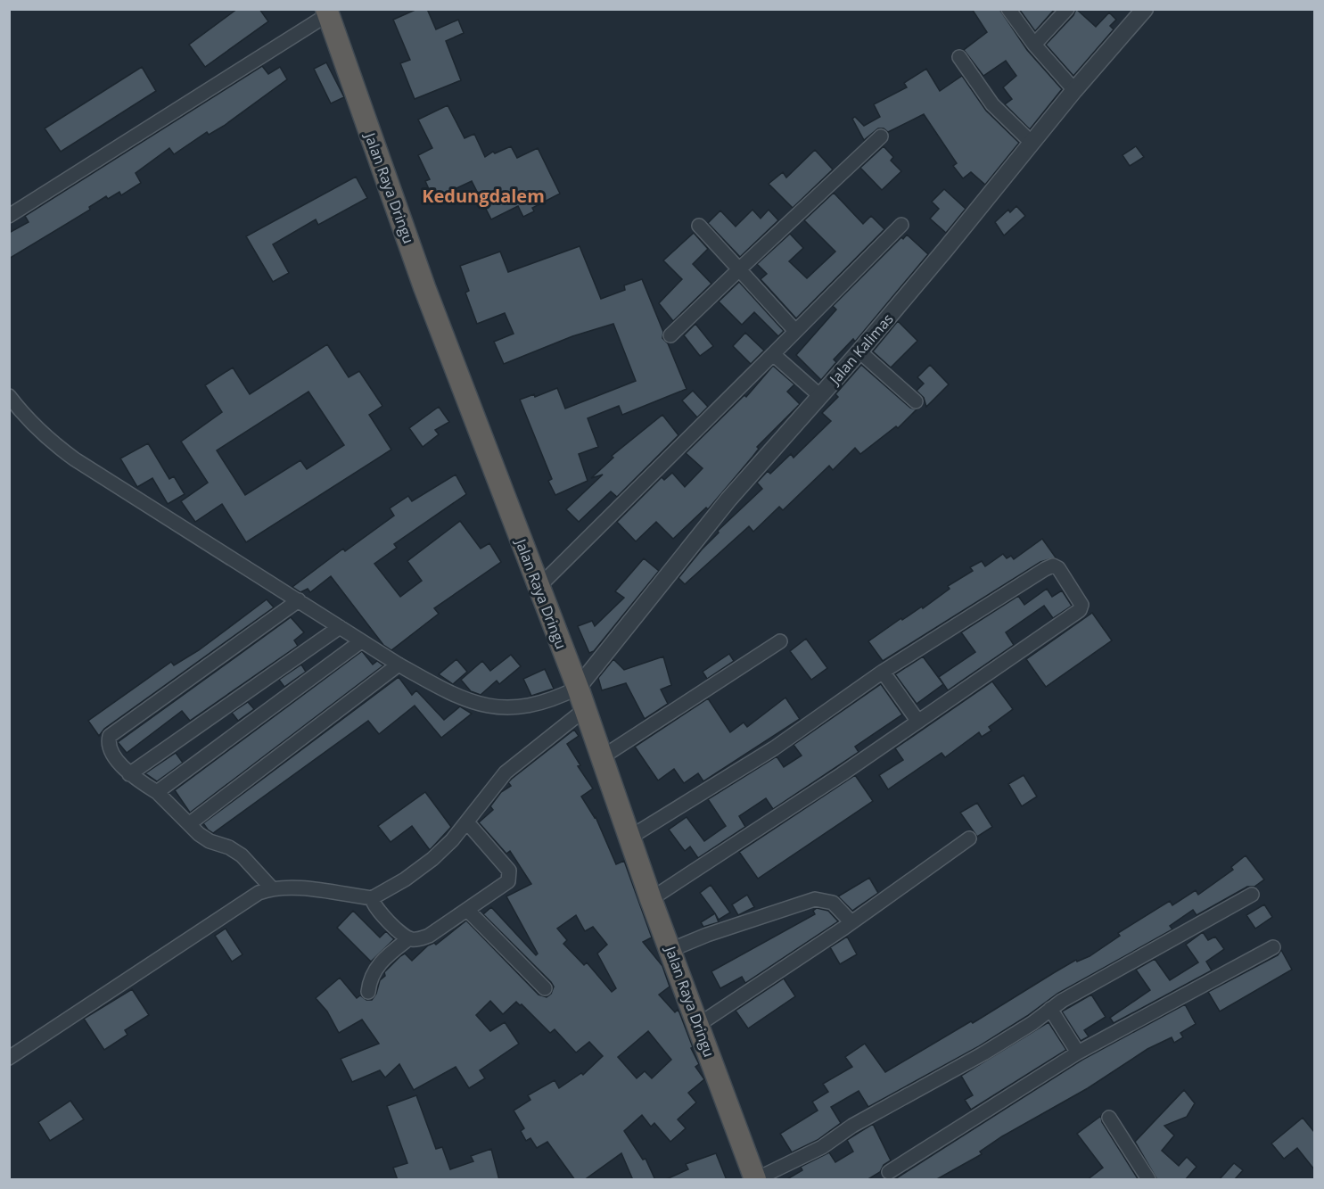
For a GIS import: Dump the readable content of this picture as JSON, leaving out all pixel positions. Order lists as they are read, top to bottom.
{
  "streets": {
    "highway": ["Jalan Raya Dringu"],
    "street": ["Jalan Kalimas"]
  },
  "crossings": [
    ["Jalan Raya Dringu", "Jalan Kalimas"]
  ],
  "districts": ["Kedungdalem"]
}
